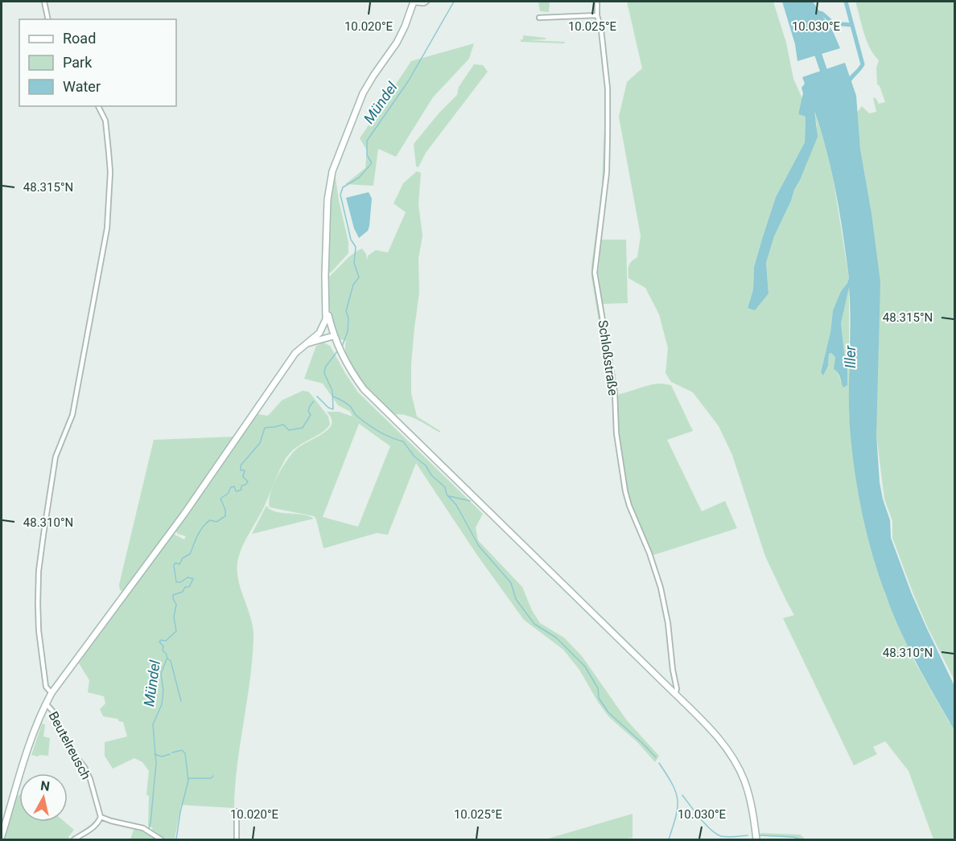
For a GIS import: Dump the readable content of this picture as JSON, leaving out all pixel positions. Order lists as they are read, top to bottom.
{
  "streets": {
    "street": ["Schloßstraße", "Beutelreusch"]
  },
  "water": ["Mündel", "Iller"],
  "legend": ["Road", "Park", "Water"],
  "north": "top",
  "coordinates": [
    "10.020°E",
    "10.025°E",
    "10.030°E",
    "48.315°N",
    "48.310°N"
  ]
}
